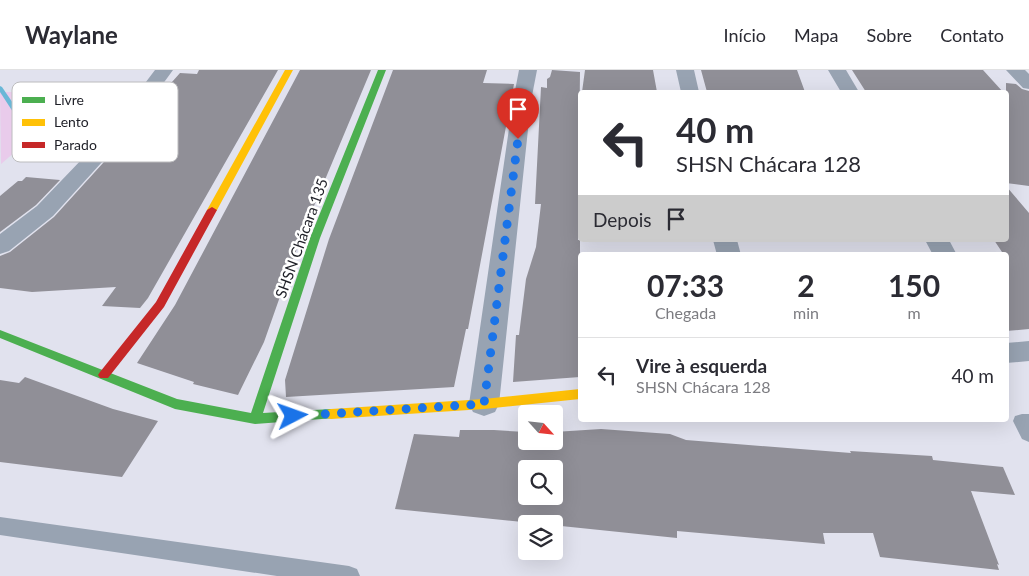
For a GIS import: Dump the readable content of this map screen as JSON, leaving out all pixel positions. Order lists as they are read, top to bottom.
{
  "streets": {
    "street": ["SHSN Chácara 135"]
  },
  "legend": ["Livre", "Lento", "Parado"],
  "north": "bottom right",
  "page": {
    "header": "Waylane",
    "nav": [
      "Início",
      "Mapa",
      "Sobre",
      "Contato"
    ],
    "turn": ["40 m", "SHSN Chácara 128"],
    "then": "Depois",
    "eta": [
      "07:33",
      "Chegada",
      "2",
      "min",
      "150",
      "m"
    ],
    "list": [
      {
        "name": "Vire à esquerda",
        "note": "SHSN Chácara 128",
        "value": "40 m"
      }
    ]
  }
}
